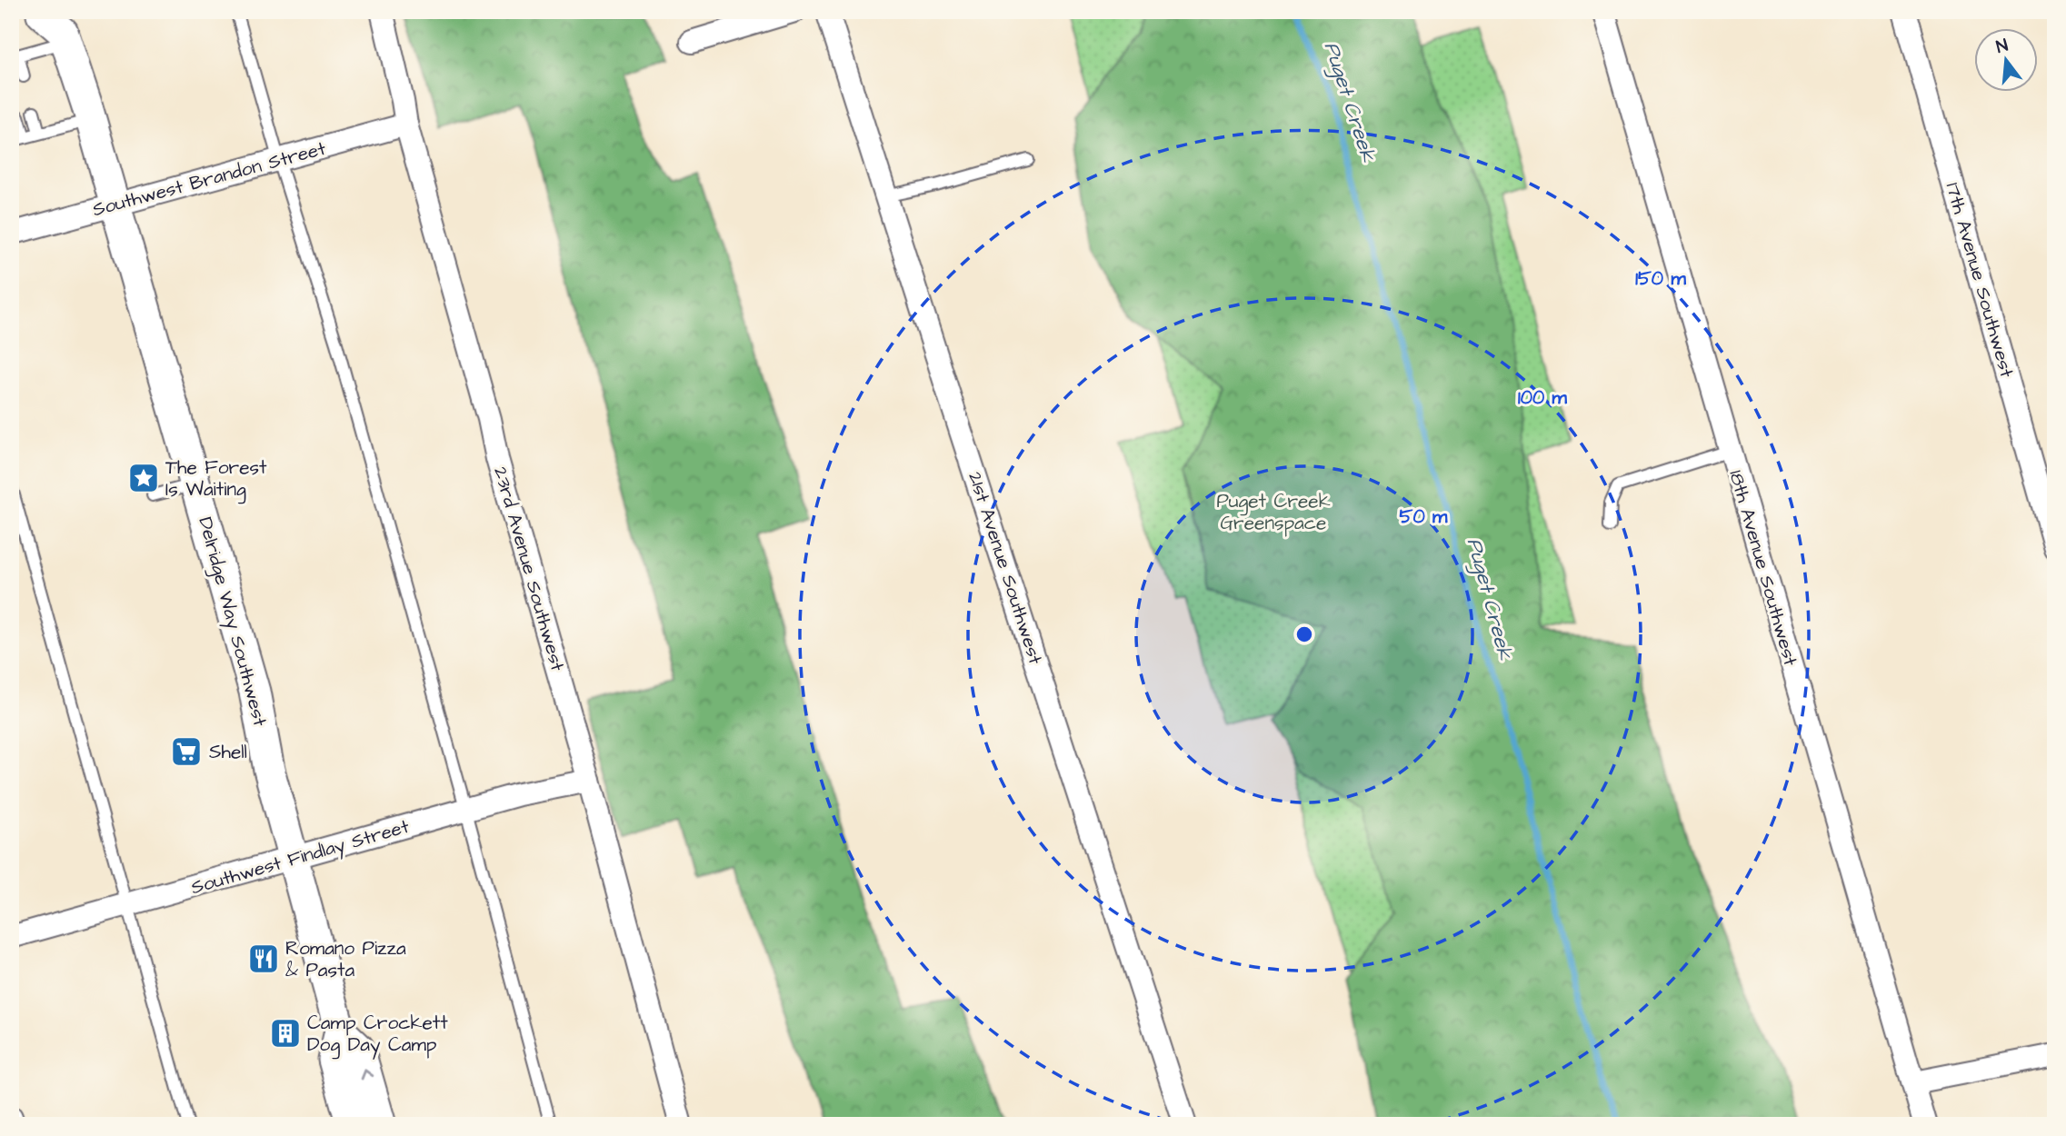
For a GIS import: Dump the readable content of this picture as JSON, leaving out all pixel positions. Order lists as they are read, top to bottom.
{
  "streets": {
    "main road": ["Delridge Way Southwest"],
    "street": [
      "Southwest Brandon Street",
      "17th Avenue Southwest",
      "21st Avenue Southwest",
      "18th Avenue Southwest",
      "23rd Avenue Southwest",
      "Southwest Findlay Street"
    ]
  },
  "crossings": [
    ["Southwest Brandon Street", "23rd Avenue Southwest"],
    ["Southwest Brandon Street", "Delridge Way Southwest"],
    ["23rd Avenue Southwest", "Southwest Findlay Street"],
    ["Delridge Way Southwest", "Southwest Findlay Street"]
  ],
  "water": ["Puget Creek"],
  "parks": ["Puget Creek Greenspace"],
  "places": {
    "place": ["The Forest Is Waiting"],
    "supermarket": ["Shell"],
    "restaurant": ["Romano Pizza & Pasta"],
    "building": ["Camp Crockett Dog Day Camp"]
  },
  "north": "top",
  "rings": ["150 m", "100 m", "50 m"]
}
